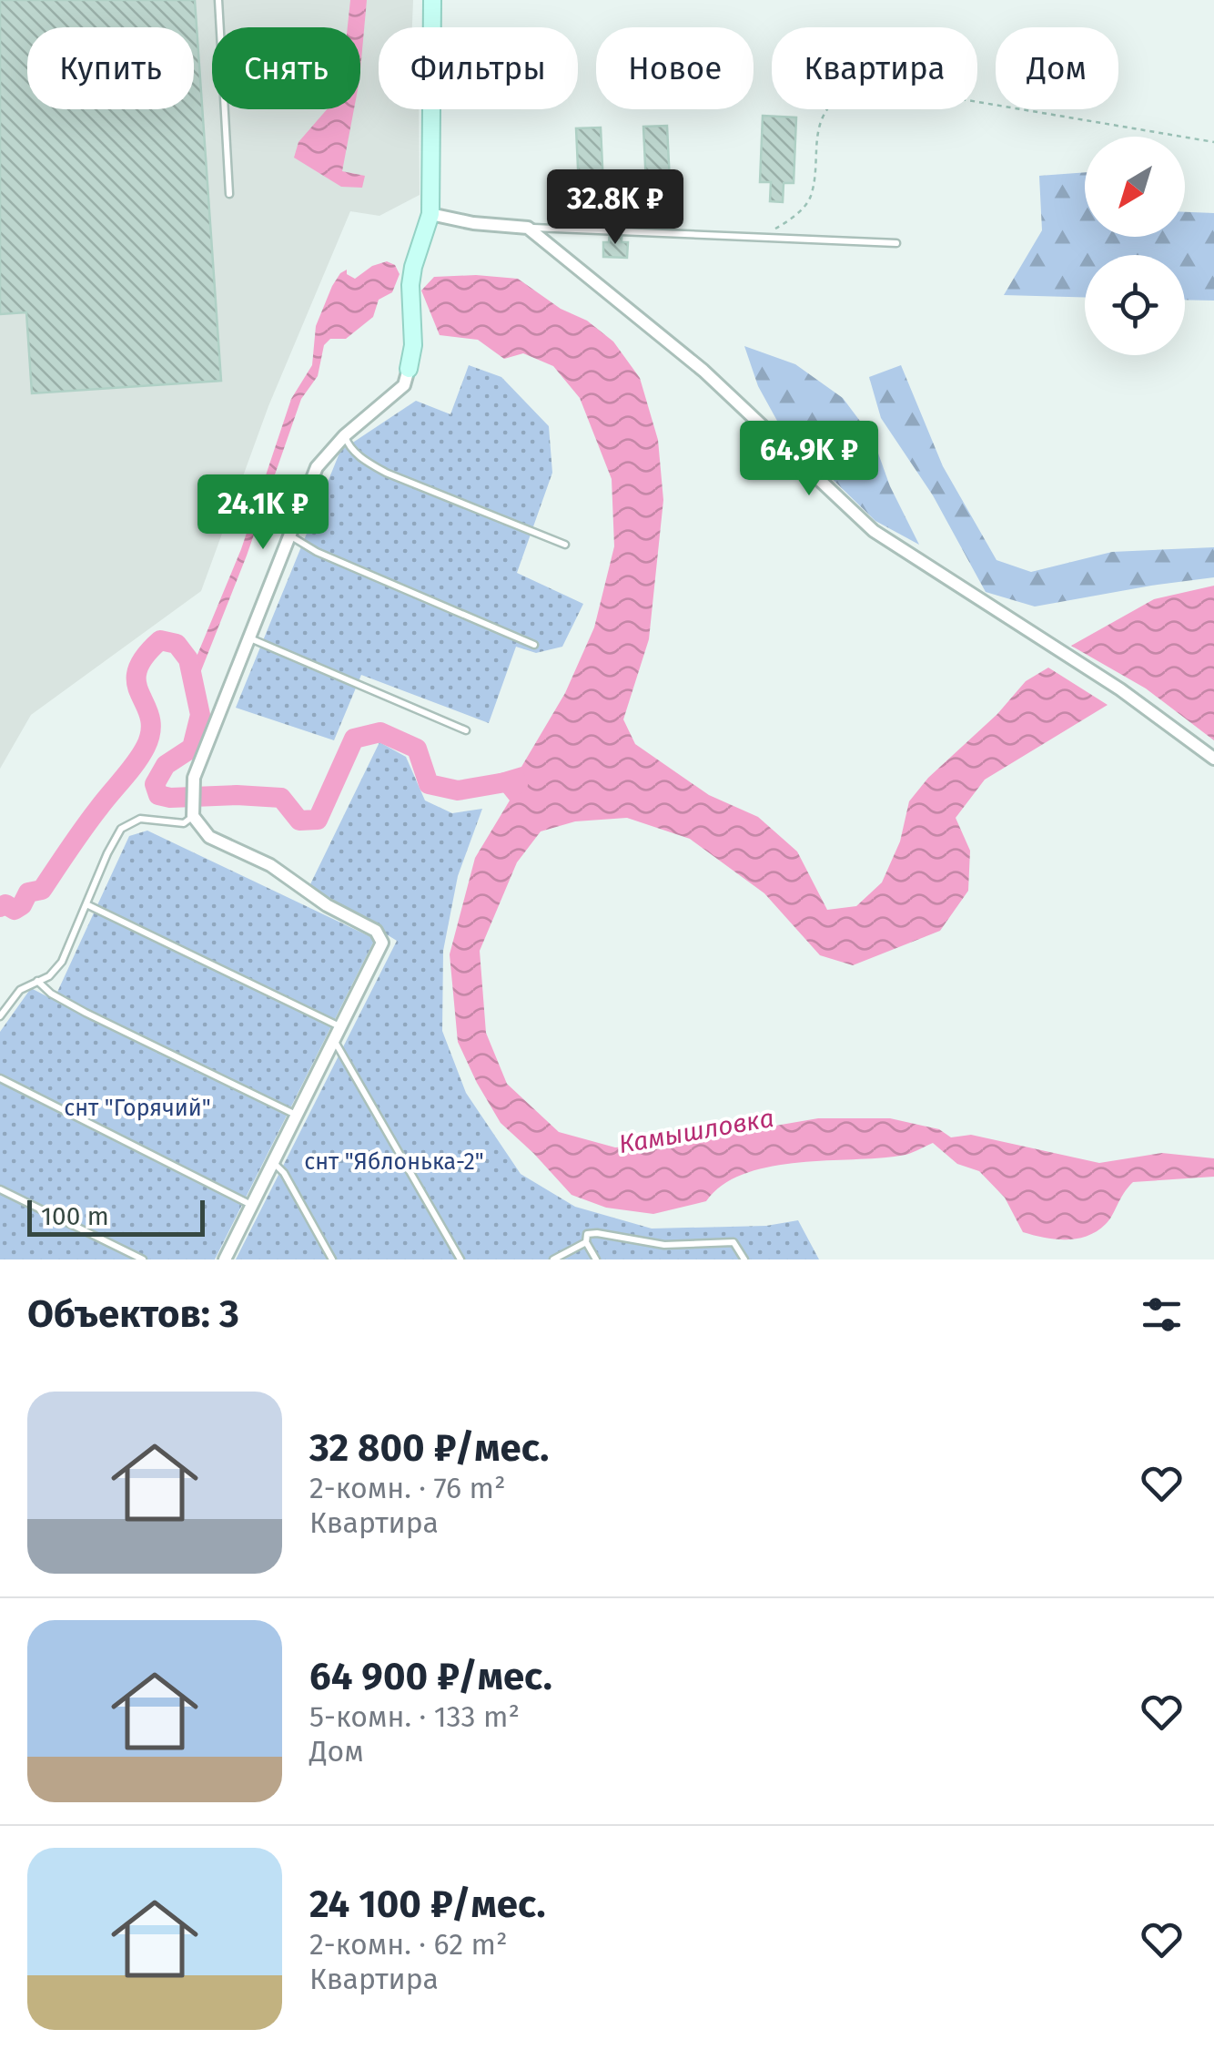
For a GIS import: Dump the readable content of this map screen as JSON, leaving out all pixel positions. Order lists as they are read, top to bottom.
{
  "water": ["Камышловка"],
  "parks": ["снт \"Горячий\"", "снт \"Яблонька-2\""],
  "scale_bar": "100 m",
  "north": "bottom left",
  "page": {
    "chip": [
      "Купить",
      "Снять",
      "Фильтры",
      "Новое",
      "Квартира",
      "Дом"
    ],
    "price": ["32.8K ₽", "64.9K ₽", "24.1K ₽"],
    "scale": "100 m",
    "heading": "Объектов: 3",
    "list": [
      {
        "name": "32 800 ₽/мес.",
        "note": "2-комн. · 76 m² · Квартира"
      },
      {
        "name": "64 900 ₽/мес.",
        "note": "5-комн. · 133 m² · Дом"
      },
      {
        "name": "24 100 ₽/мес.",
        "note": "2-комн. · 62 m² · Квартира"
      }
    ]
  }
}
